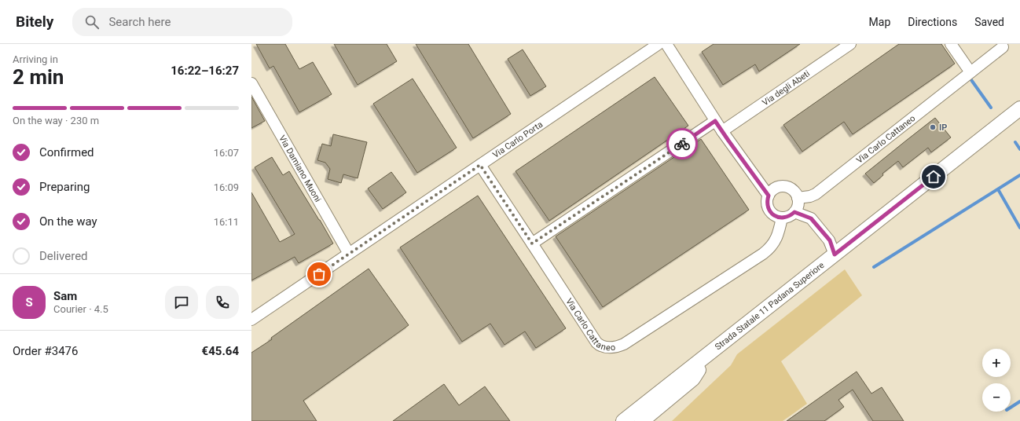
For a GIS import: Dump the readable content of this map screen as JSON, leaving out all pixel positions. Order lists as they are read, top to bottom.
{
  "streets": {
    "main road": ["Strada Statale 11 Padana Superiore"],
    "street": [
      "Via degli Abeti",
      "Via Carlo Cattaneo",
      "Via Carlo Porta",
      "Via Damiano Muoni"
    ]
  },
  "crossings": [
    ["Via Carlo Cattaneo", "Via Carlo Porta"],
    ["Via Carlo Porta", "Via Damiano Muoni"]
  ],
  "places": ["IP"],
  "page": {
    "header": "Bitely",
    "search": "Search here",
    "nav": ["Map", "Directions", "Saved"],
    "heading": ["2 min", "Arriving in", "16:22–16:27"],
    "panel": [
      "Sam",
      "Courier · 4.5",
      "Order #3476",
      "€45.64"
    ],
    "bar": "On the way · 230 m",
    "list": [
      ["Confirmed", "16:07"],
      ["Preparing", "16:09"],
      ["On the way", "16:11"],
      "Delivered"
    ],
    "round": "S",
    "map_buttons": ["+", "−"]
  }
}
